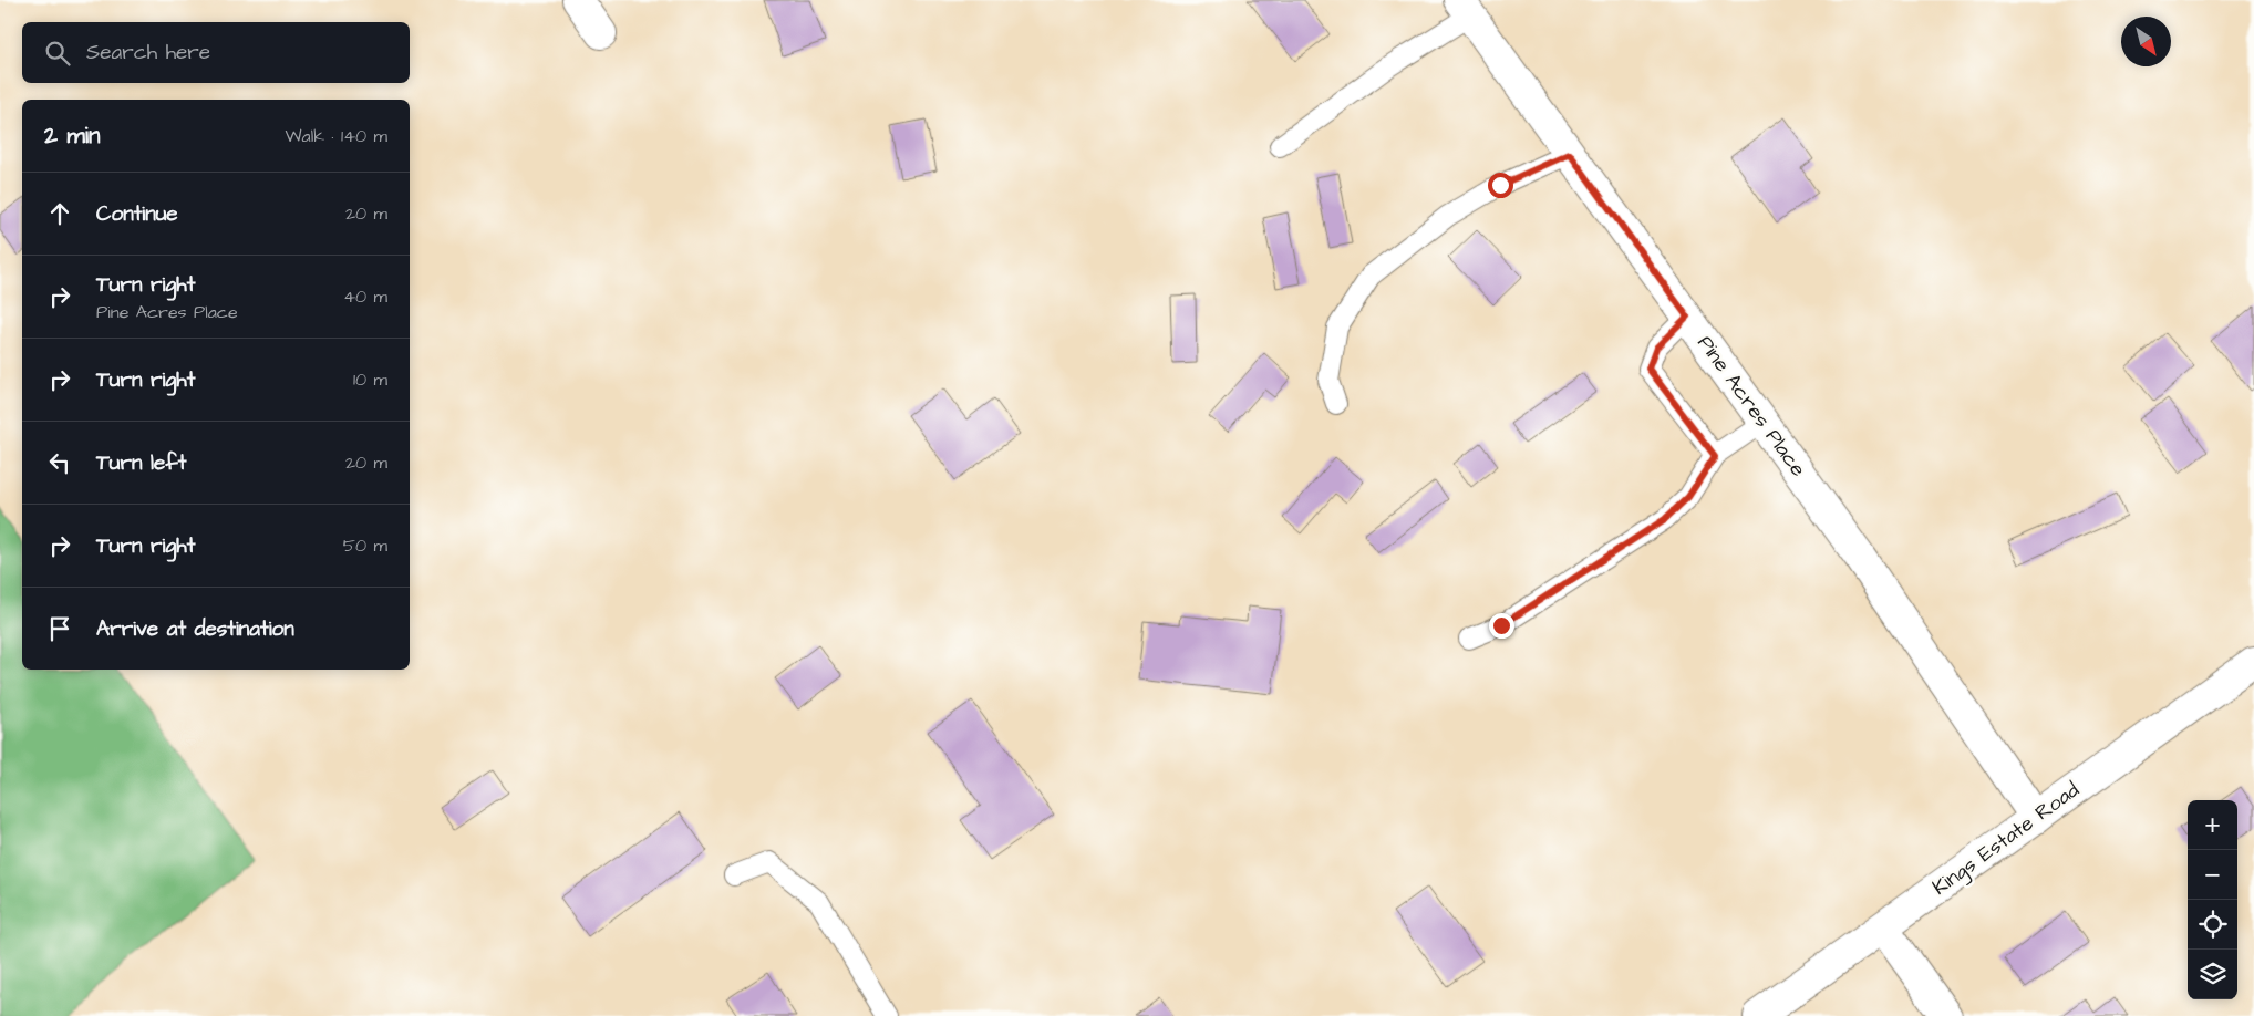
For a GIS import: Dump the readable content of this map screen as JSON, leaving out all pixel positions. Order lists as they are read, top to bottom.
{
  "streets": {
    "street": ["Pine Acres Place", "Kings Estate Road"]
  },
  "crossings": [
    ["Pine Acres Place", "Kings Estate Road"]
  ],
  "north": "bottom right",
  "page": {
    "search": "Search here",
    "heading": ["2 min", "Walk · 140 m"],
    "list": [
      ["Continue", "20 m"],
      ["Turn right", "Pine Acres Place", "40 m"],
      ["Turn right", "10 m"],
      ["Turn left", "20 m"],
      ["Turn right", "50 m"],
      "Arrive at destination"
    ],
    "map_buttons": ["+", "−"]
  }
}
